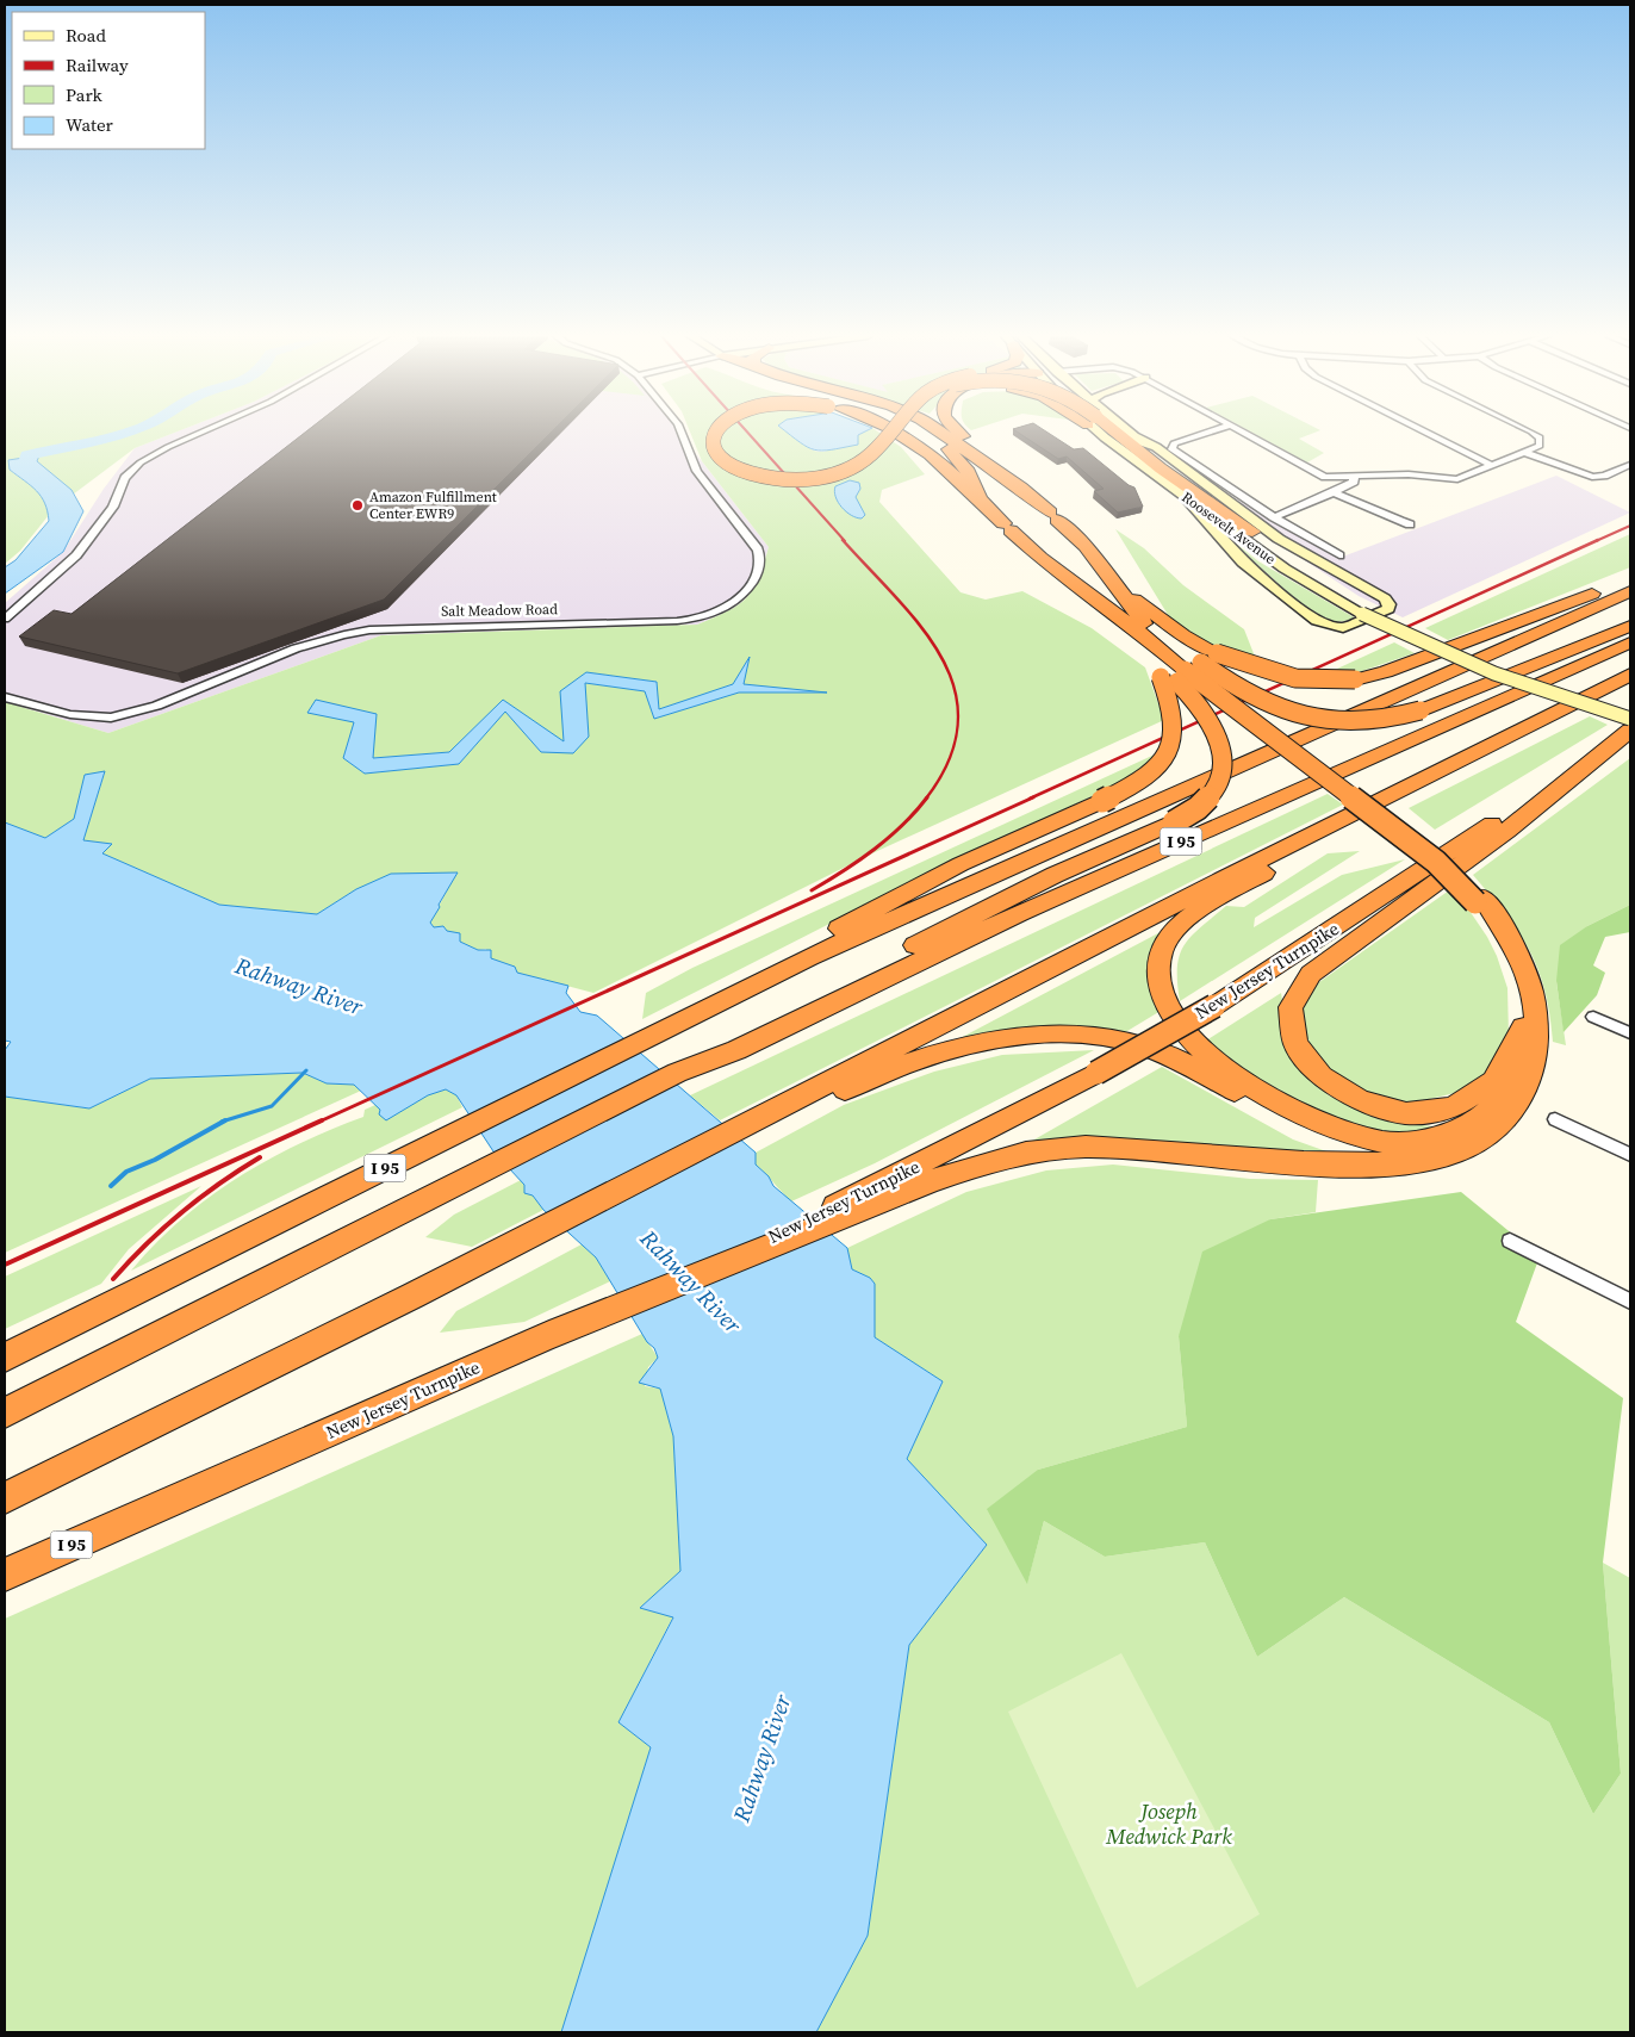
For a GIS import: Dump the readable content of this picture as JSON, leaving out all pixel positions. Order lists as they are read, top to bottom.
{
  "streets": {
    "highway": ["I 95", "New Jersey Turnpike"],
    "main road": ["Roosevelt Avenue"],
    "street": ["Salt Meadow Road"]
  },
  "water": ["Rahway River"],
  "parks": ["Joseph Medwick Park"],
  "places": ["Amazon Fulfillment Center EWR9"],
  "legend": [
    "Road",
    "Railway",
    "Park",
    "Water"
  ]
}
